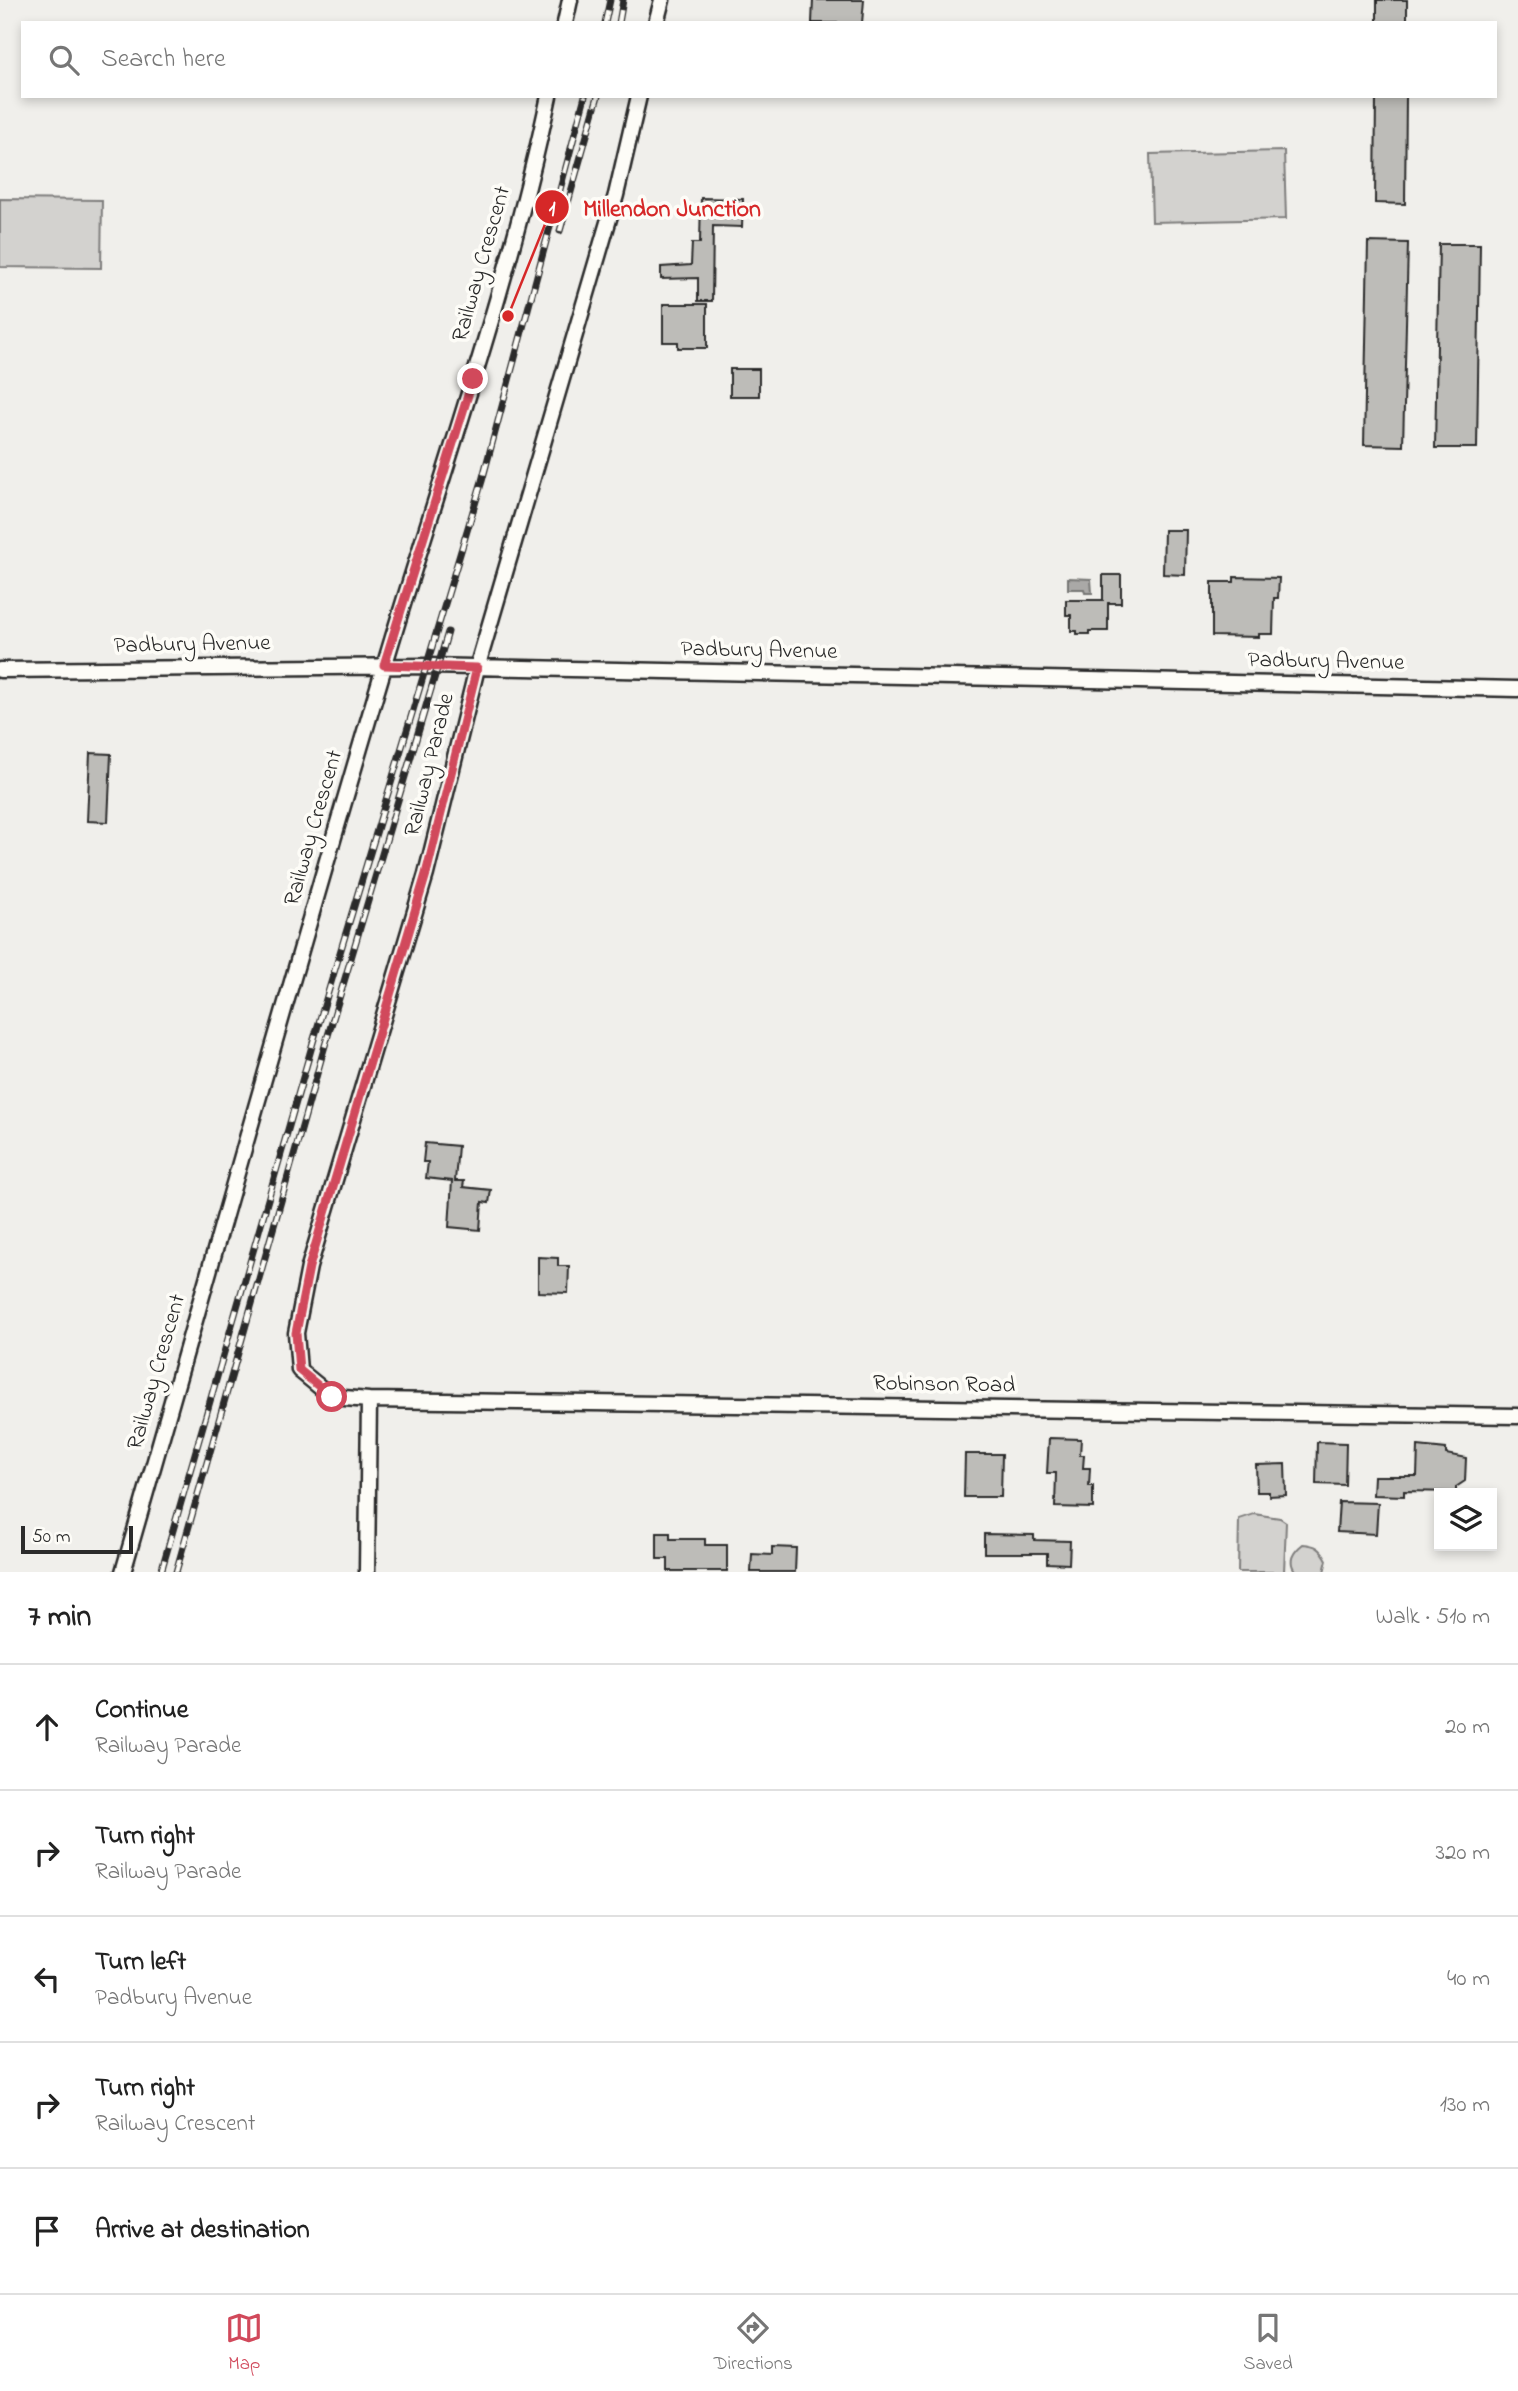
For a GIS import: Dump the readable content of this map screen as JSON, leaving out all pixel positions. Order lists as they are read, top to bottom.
{
  "streets": {
    "street": [
      "Railway Crescent",
      "Padbury Avenue",
      "Railway Parade",
      "Robinson Road"
    ]
  },
  "crossings": [
    ["Railway Crescent", "Padbury Avenue"],
    ["Padbury Avenue", "Railway Parade"],
    ["Railway Parade", "Robinson Road"]
  ],
  "places": ["Millendon Junction"],
  "scale_bar": "50 m",
  "page": {
    "search": "Search here",
    "scale": "50 m",
    "heading": ["7 min", "Walk · 510 m"],
    "list": [
      ["Continue", "Railway Parade", "20 m"],
      ["Turn right", "Railway Parade", "320 m"],
      ["Turn left", "Padbury Avenue", "40 m"],
      ["Turn right", "Railway Crescent", "130 m"],
      "Arrive at destination"
    ],
    "nav": ["Map", "Directions", "Saved"]
  }
}
